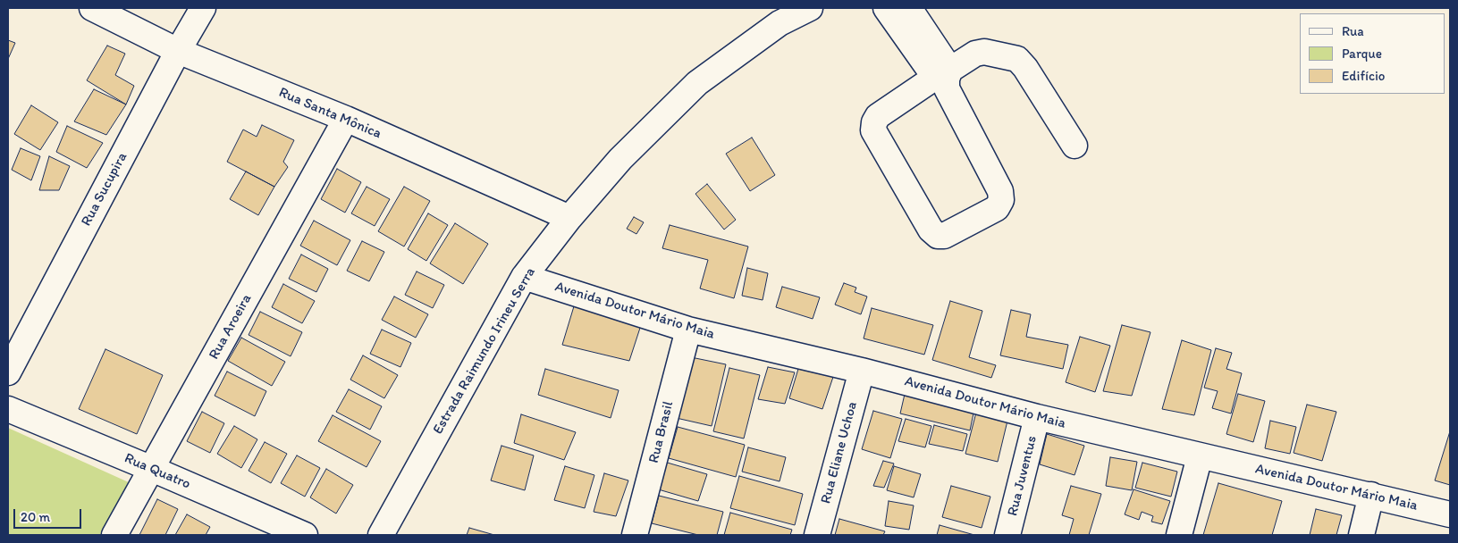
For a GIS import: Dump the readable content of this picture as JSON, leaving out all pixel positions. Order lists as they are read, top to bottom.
{
  "streets": {
    "street": [
      "Rua Santa Mônica",
      "Rua Sucupira",
      "Avenida Doutor Mário Maia",
      "Rua Aroeira",
      "Estrada Raimundo Irineu Serra",
      "Rua Brasil",
      "Rua Eliane Uchoa",
      "Rua Quatro",
      "Rua Juventus"
    ]
  },
  "crossings": [
    ["Rua Santa Mônica", "Rua Sucupira"],
    ["Rua Santa Mônica", "Rua Aroeira"],
    ["Rua Santa Mônica", "Estrada Raimundo Irineu Serra"],
    ["Avenida Doutor Mário Maia", "Estrada Raimundo Irineu Serra"],
    ["Avenida Doutor Mário Maia", "Rua Brasil"],
    ["Avenida Doutor Mário Maia", "Rua Eliane Uchoa"],
    ["Avenida Doutor Mário Maia", "Rua Juventus"],
    ["Rua Aroeira", "Rua Quatro"]
  ],
  "legend": ["Rua", "Parque", "Edifício"],
  "scale_bar": "20 m"
}
